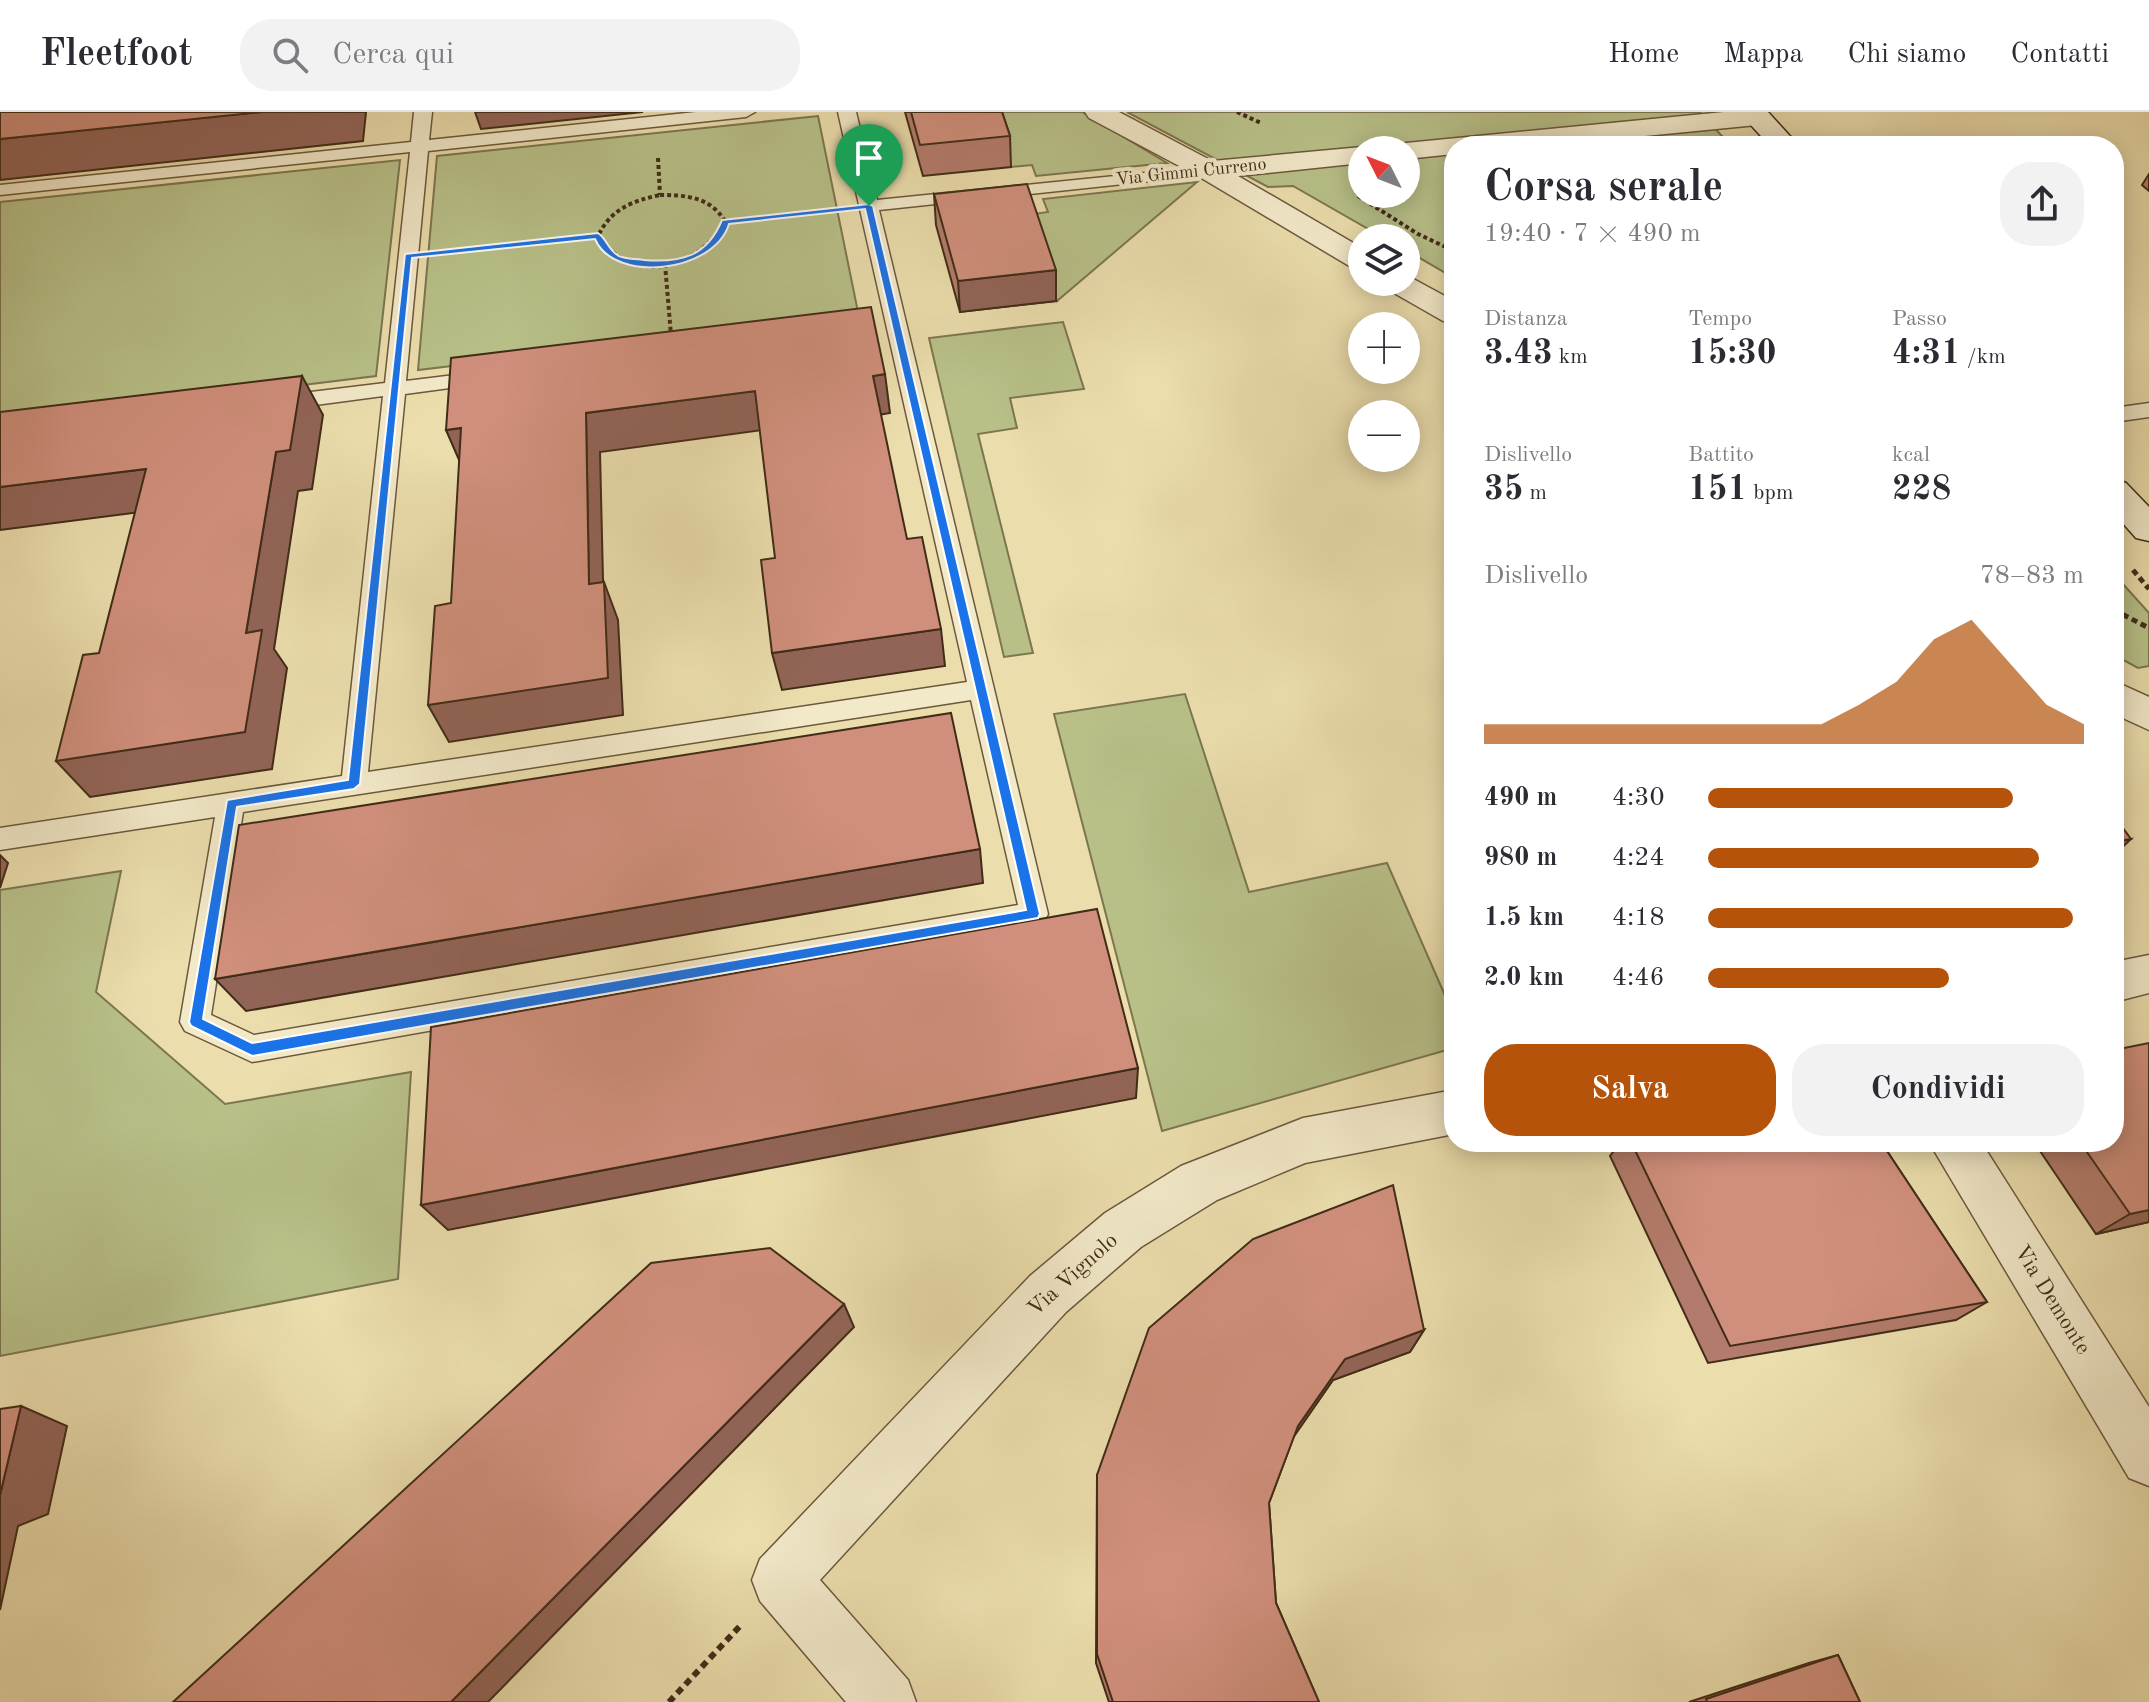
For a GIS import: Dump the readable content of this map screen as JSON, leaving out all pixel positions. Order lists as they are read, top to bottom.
{
  "streets": {
    "street": ["Via Gimmi Curreno", "Via Vignolo", "Via Demonte"]
  },
  "north": "top left",
  "page": {
    "header": "Fleetfoot",
    "search": "Cerca qui",
    "nav": [
      "Home",
      "Mappa",
      "Chi siamo",
      "Contatti"
    ],
    "map_buttons": ["+", "−"],
    "heading": ["Corsa serale", "19:40 · 7 × 490 m"],
    "stats": [
      ["Distanza", "3.43 km"],
      ["Tempo", "15:30"],
      ["Passo", "4:31 /km"],
      ["Dislivello", "35 m"],
      ["Battito", "151 bpm"],
      ["kcal", "228"]
    ],
    "chart": ["Dislivello", "78–83 m"],
    "list": [
      {
        "name": "490 m",
        "note": "4:30"
      },
      {
        "name": "980 m",
        "note": "4:24"
      },
      {
        "name": "1.5 km",
        "note": "4:18"
      },
      {
        "name": "2.0 km",
        "note": "4:46"
      }
    ],
    "buttons": ["Salva", "Condividi"]
  }
}
